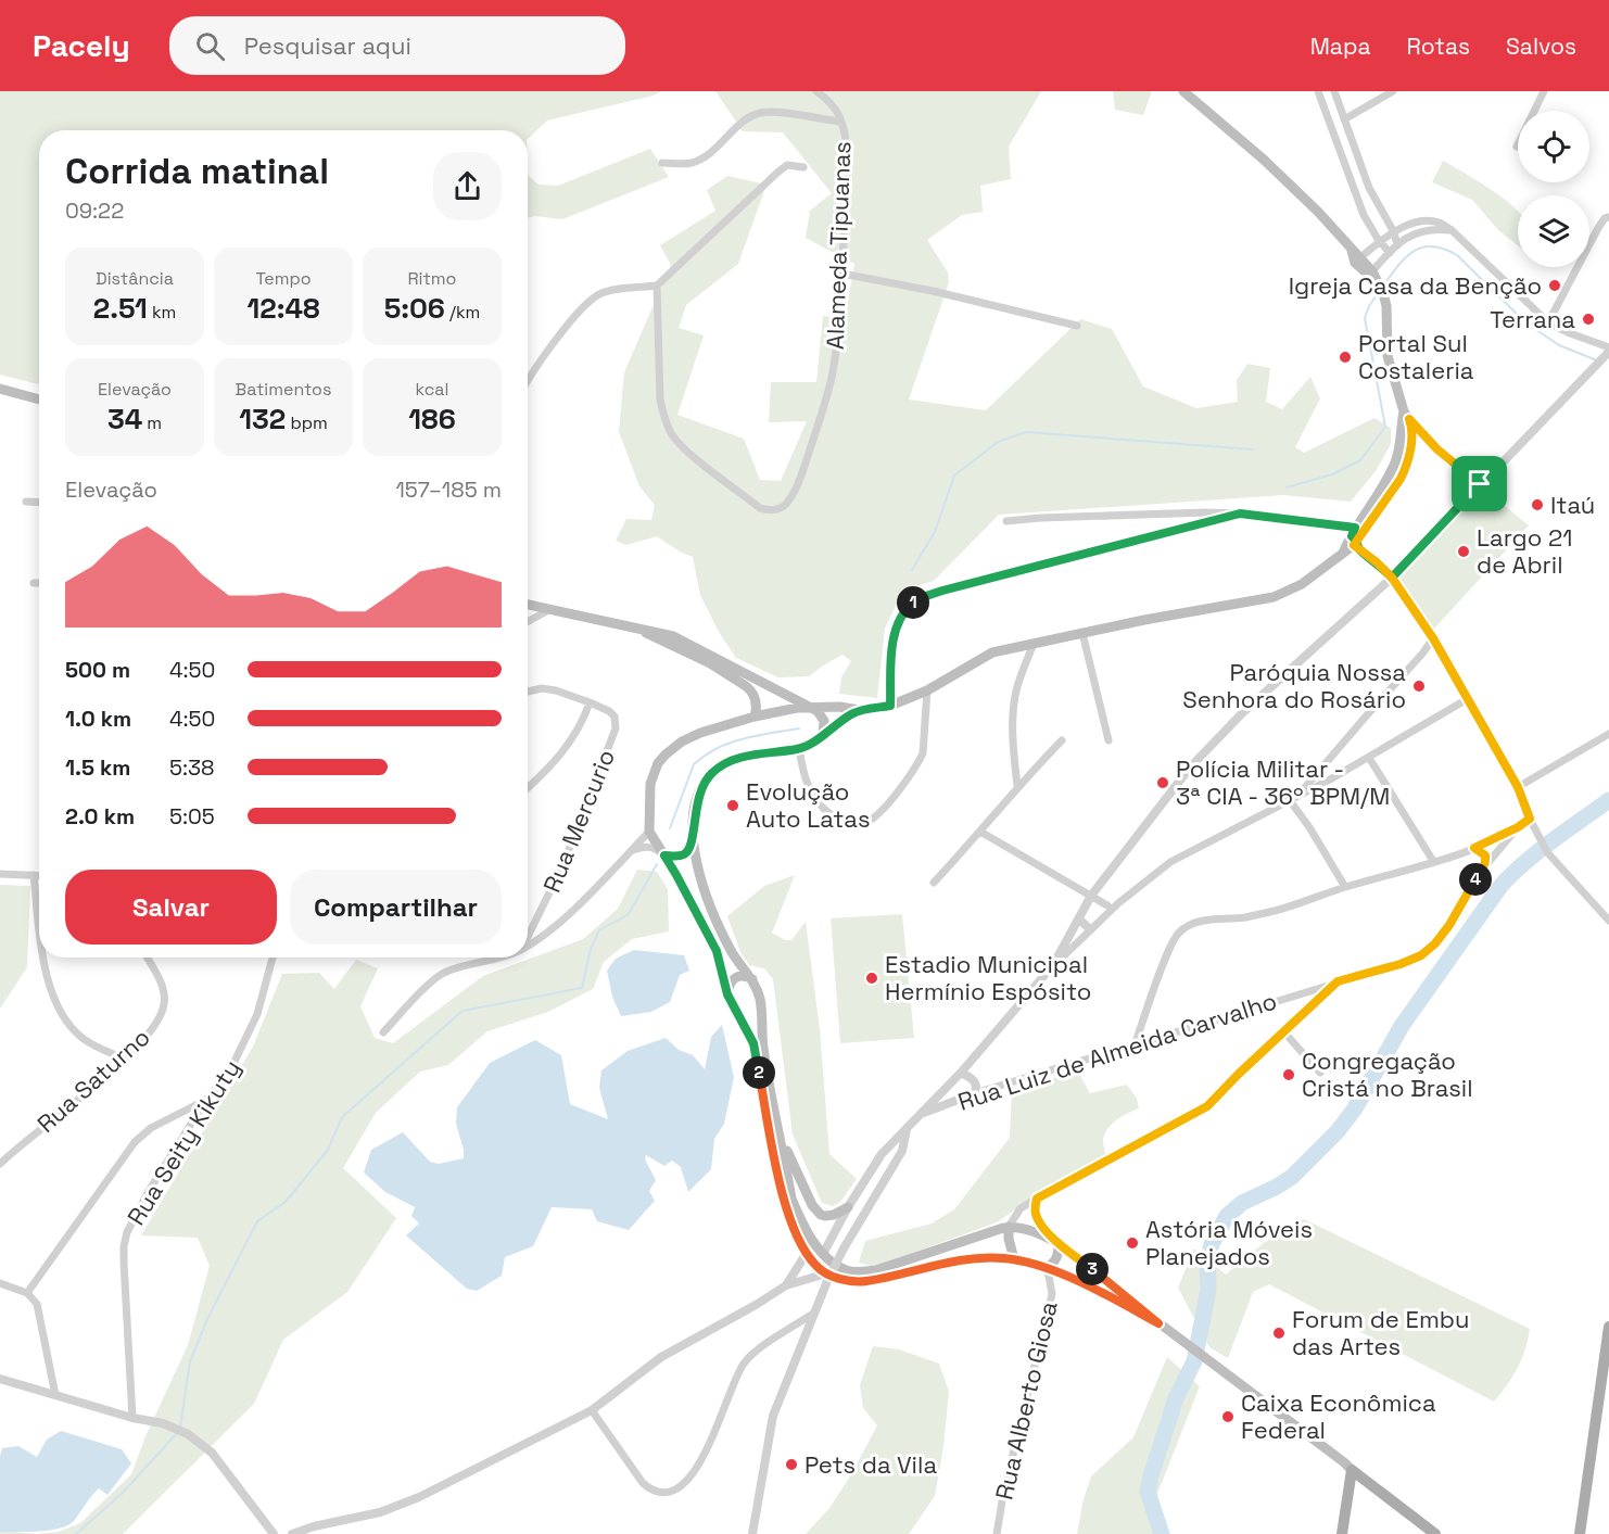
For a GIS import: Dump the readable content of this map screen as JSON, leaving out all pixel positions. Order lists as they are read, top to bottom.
{
  "streets": {
    "street": [
      "Alameda Tipuanas",
      "Rua Mercurio",
      "Rua Luiz de Almeida Carvalho",
      "Rua Saturno",
      "Rua Seity Kikuty",
      "Rua Alberto Giosa"
    ]
  },
  "places": [
    "Igreja Casa da Benção",
    "Terrana",
    "Portal Sul Costaleria",
    "Itaú",
    "Largo 21 de Abril",
    "Paróquia Nossa Senhora do Rosário",
    "Polícia Militar - 3ª CIA - 36º BPM/M",
    "Evolução Auto Latas",
    "Estadio Municipal Hermínio Espósito",
    "Congregação Cristá no Brasil",
    "Astória Móveis Planejados",
    "Forum de Embu das Artes",
    "Caixa Econômica Federal",
    "Pets da Vila"
  ],
  "page": {
    "header": "Pacely",
    "search": "Pesquisar aqui",
    "nav": ["Mapa", "Rotas", "Salvos"],
    "heading": ["Corrida matinal", "09:22"],
    "stats": [
      ["Distância", "2.51 km"],
      ["Tempo", "12:48"],
      ["Ritmo", "5:06 /km"],
      ["Elevação", "34 m"],
      ["Batimentos", "132 bpm"],
      ["kcal", "186"]
    ],
    "chart": ["Elevação", "157–185 m"],
    "pins": [
      "1",
      "4",
      "2",
      "3"
    ],
    "list": [
      {
        "name": "500 m",
        "note": "4:50"
      },
      {
        "name": "1.0 km",
        "note": "4:50"
      },
      {
        "name": "1.5 km",
        "note": "5:38"
      },
      {
        "name": "2.0 km",
        "note": "5:05"
      }
    ],
    "buttons": ["Salvar", "Compartilhar"]
  }
}
